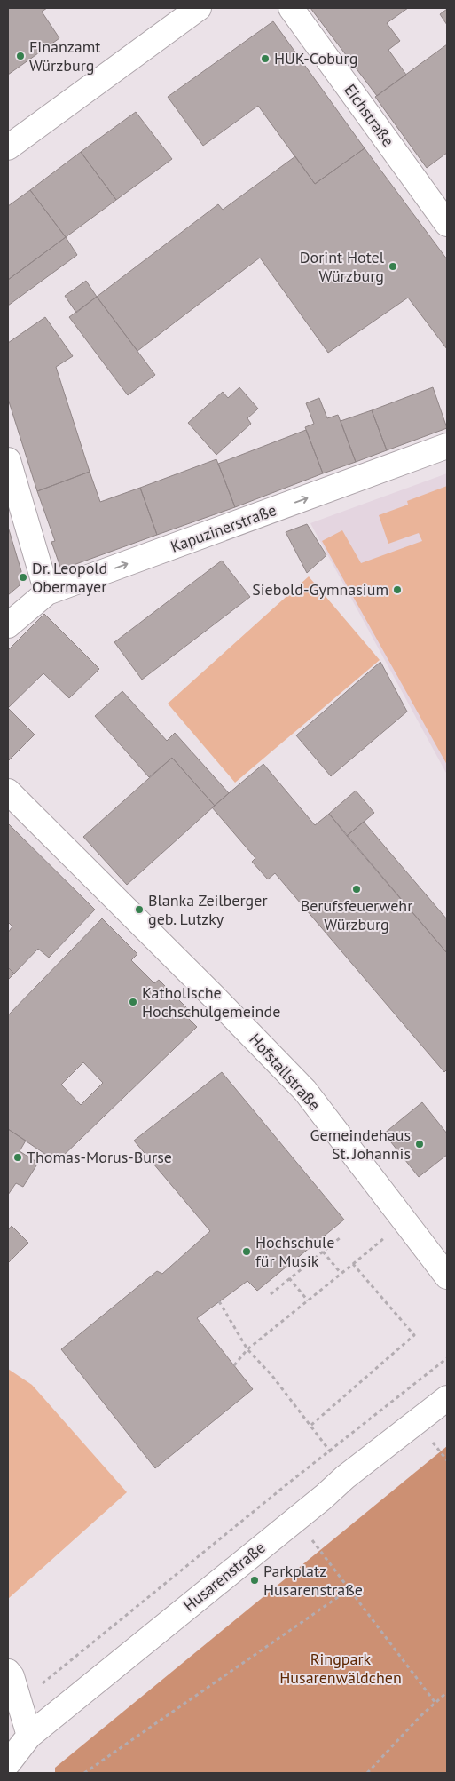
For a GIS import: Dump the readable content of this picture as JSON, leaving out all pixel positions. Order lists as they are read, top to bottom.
{
  "streets": {
    "street": [
      "Eichstraße",
      "Kapuzinerstraße",
      "Hofstallstraße",
      "Husarenstraße"
    ]
  },
  "one_way": ["Kapuzinerstraße"],
  "parks": ["Ringpark Husarenwäldchen"],
  "places": [
    "Finanzamt Würzburg",
    "HUK-Coburg",
    "Dorint Hotel Würzburg",
    "Dr. Leopold Obermayer",
    "Siebold-Gymnasium",
    "Berufsfeuerwehr Würzburg",
    "Blanka Zeilberger geb. Lutzky",
    "Katholische Hochschulgemeinde",
    "Gemeindehaus St. Johannis",
    "Thomas-Morus-Burse",
    "Hochschule für Musik",
    "Parkplatz Husarenstraße"
  ]
}
